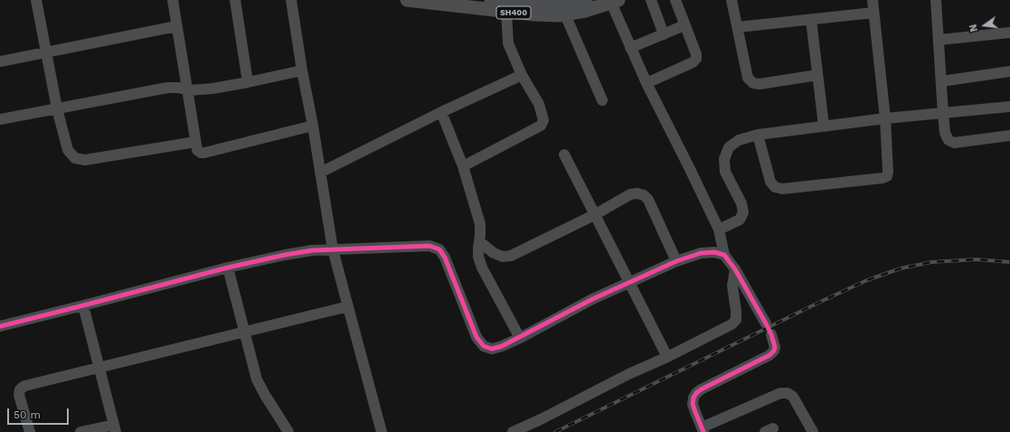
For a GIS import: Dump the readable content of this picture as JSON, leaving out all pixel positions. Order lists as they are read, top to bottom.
{
  "streets": {
    "main road": ["SH400"]
  },
  "scale_bar": "50 m",
  "north": "left"
}
